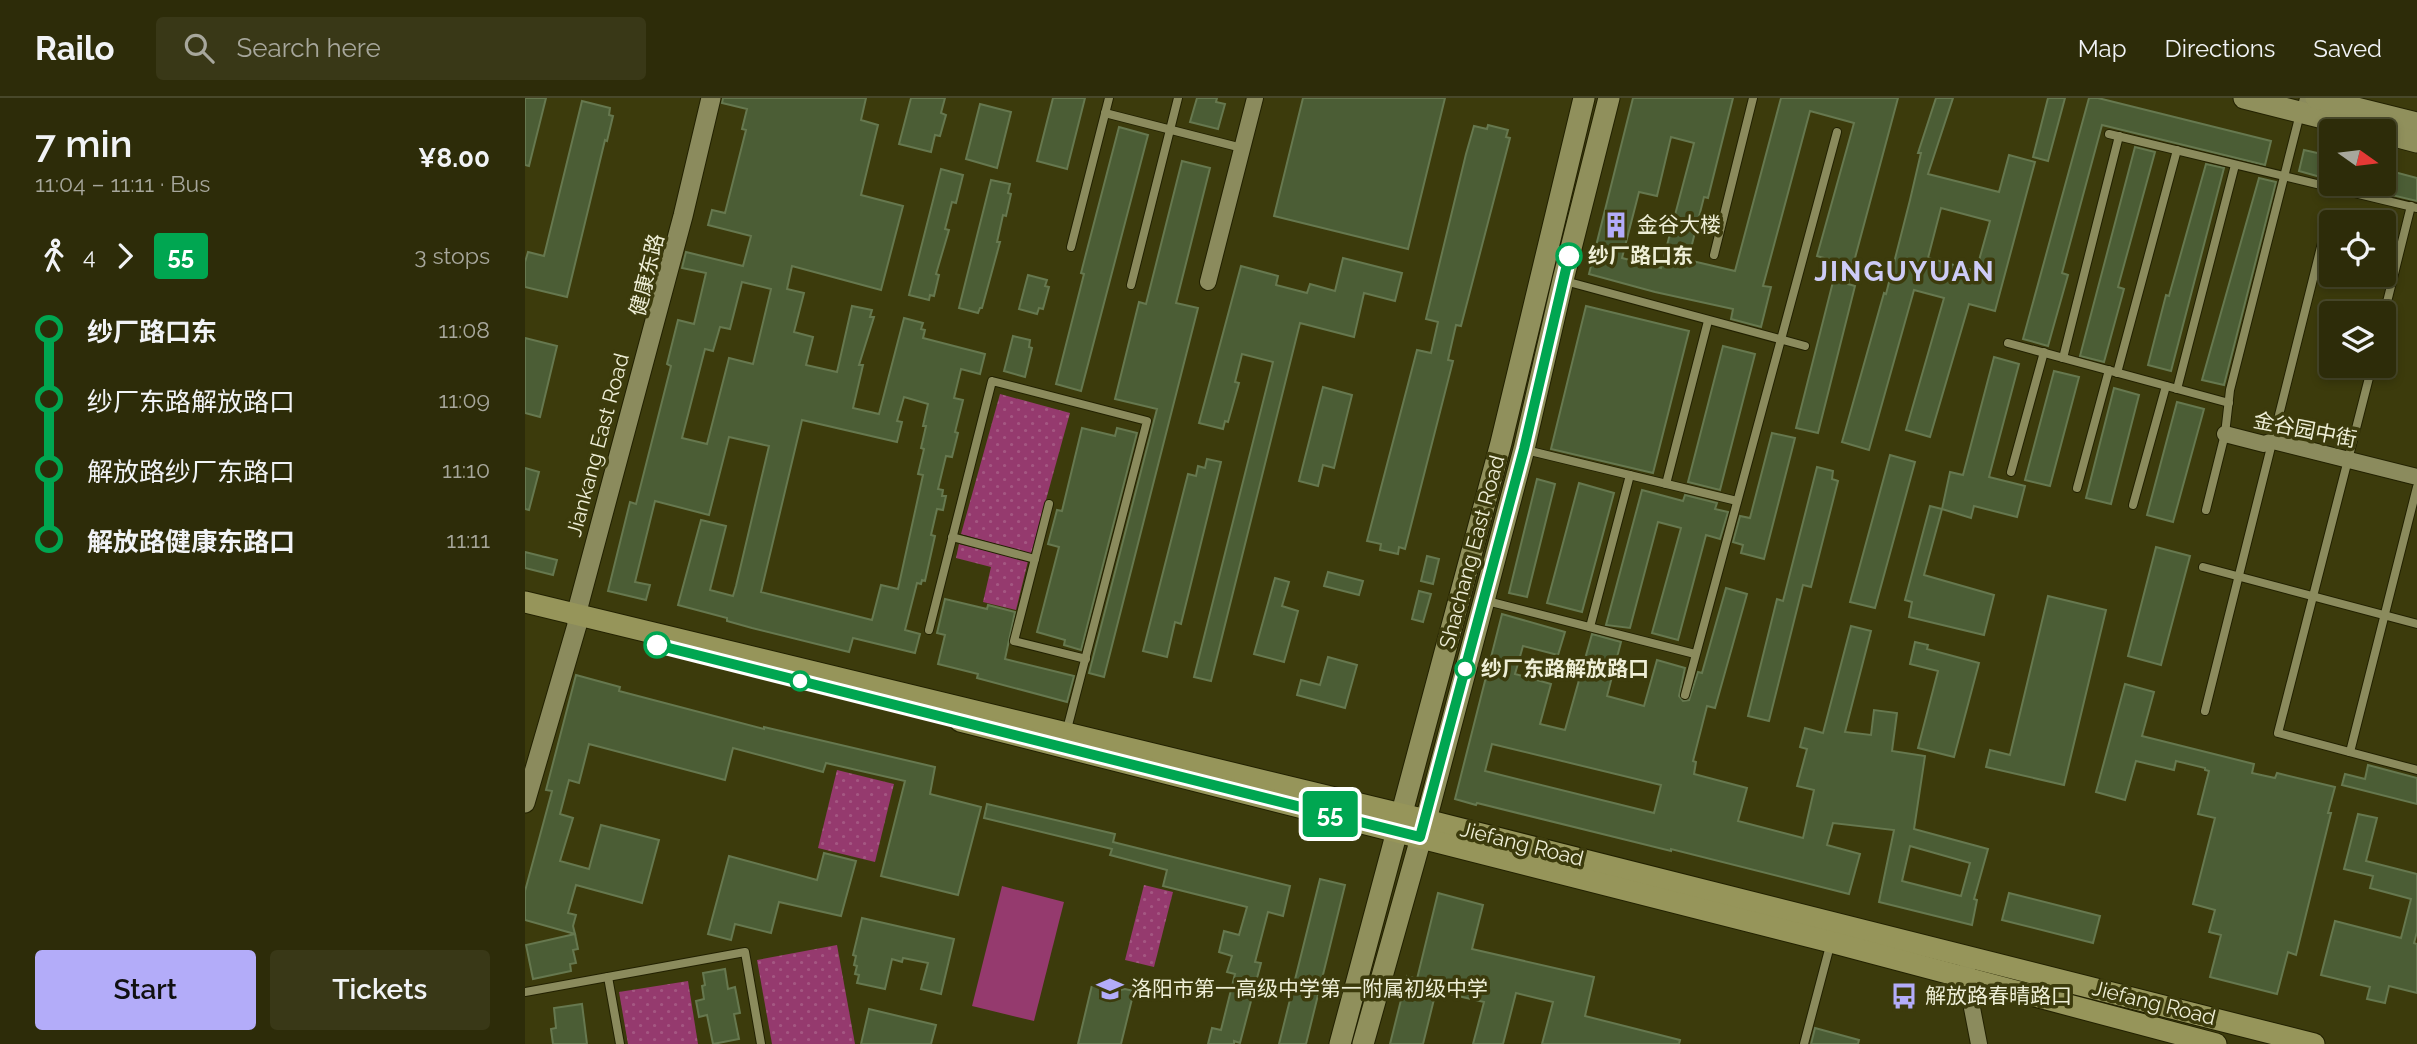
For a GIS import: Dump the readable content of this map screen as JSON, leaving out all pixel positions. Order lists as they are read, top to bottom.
{
  "streets": {
    "main road": ["Shachang East Road", "Jiefang Road"],
    "street": ["健康东路", "金谷园中街"]
  },
  "crossings": [
    ["健康东路", "Jiefang Road"],
    ["Shachang East Road", "Jiefang Road"]
  ],
  "districts": ["JINGUYUAN"],
  "places": {
    "building": ["金谷大楼"],
    "other": ["纱厂路口东", "纱厂东路解放路口"],
    "school or university": ["洛阳市第一高级中学第一附属初级中学"],
    "bus stop": ["解放路春晴路口"]
  },
  "lines": ["bus line 55"],
  "north": "right",
  "page": {
    "header": "Railo",
    "search": "Search here",
    "nav": ["Map", "Directions", "Saved"],
    "heading": ["7 min", "11:04 – 11:11 · Bus", "¥8.00"],
    "on_map": "55",
    "legs": ["4", "55", "3 stops"],
    "list": [
      {
        "name": "纱厂路口东",
        "value": "11:08"
      },
      {
        "name": "纱厂东路解放路口",
        "value": "11:09"
      },
      {
        "name": "解放路纱厂东路口",
        "value": "11:10"
      },
      {
        "name": "解放路健康东路口",
        "value": "11:11"
      }
    ],
    "buttons": ["Start", "Tickets"]
  }
}
